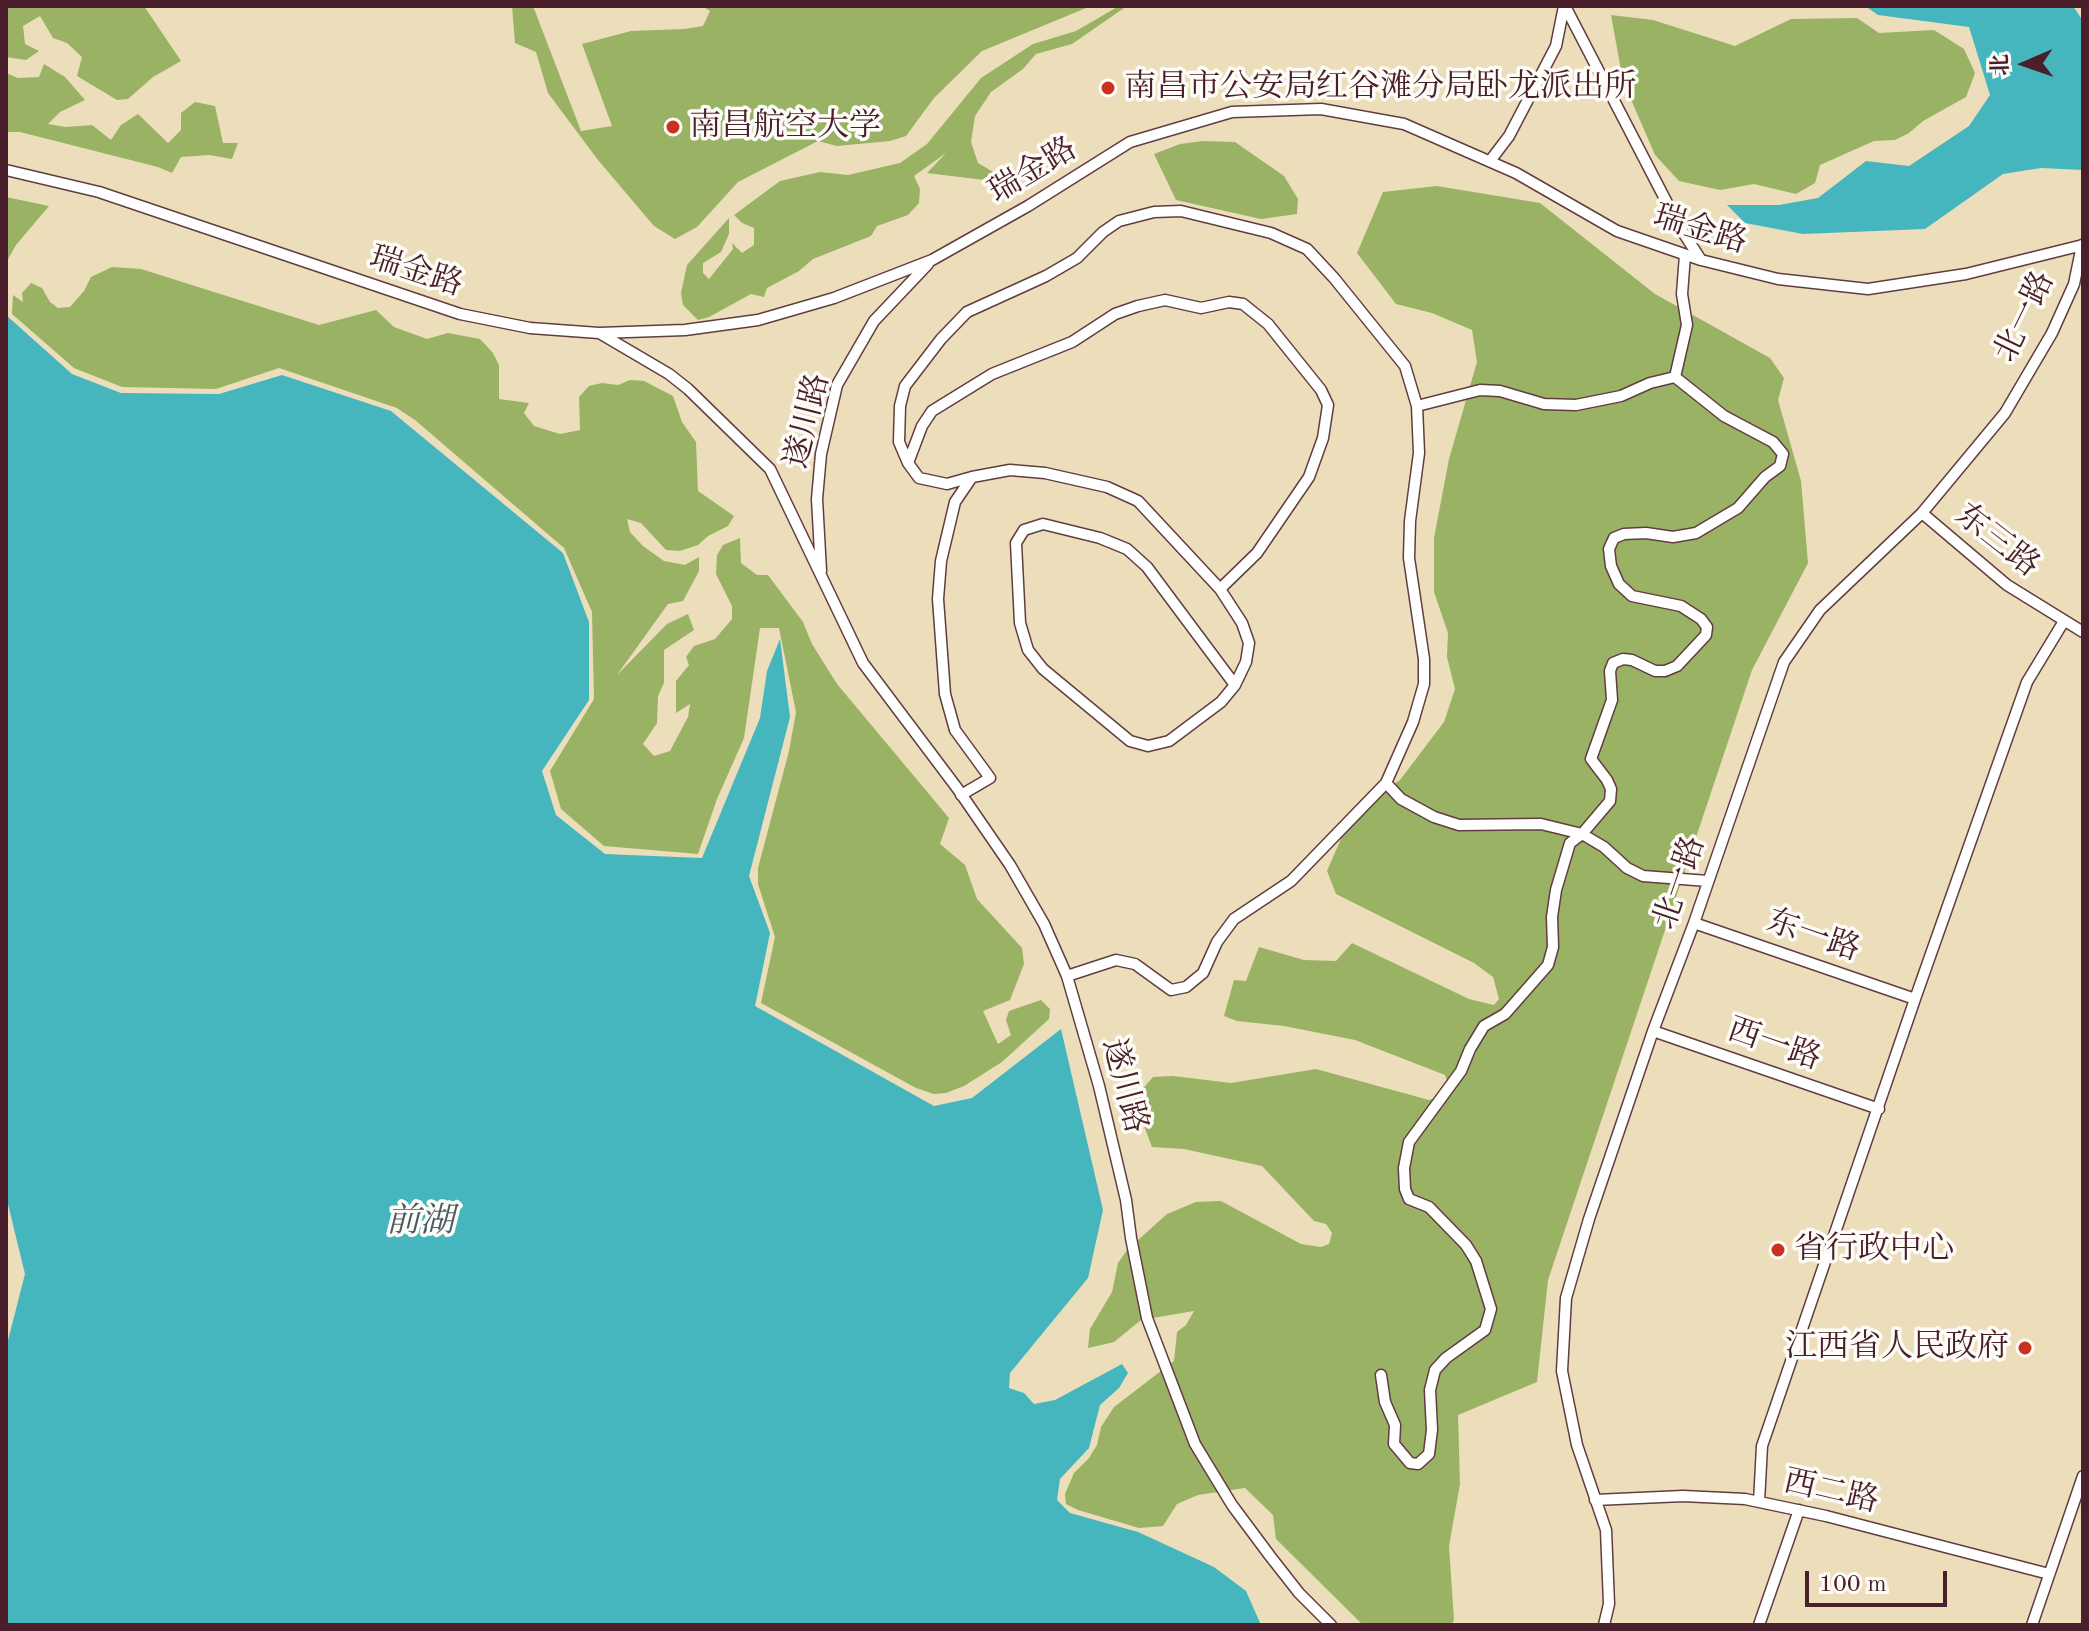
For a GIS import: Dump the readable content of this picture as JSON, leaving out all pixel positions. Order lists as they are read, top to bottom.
{
  "streets": {
    "street": [
      "瑞金路",
      "北一路",
      "遂川路",
      "东三路",
      "东一路",
      "西一路",
      "西二路"
    ]
  },
  "crossings": [
    ["瑞金路", "北一路"],
    ["瑞金路", "遂川路"],
    ["北一路", "东三路"],
    ["北一路", "东一路"],
    ["北一路", "西一路"],
    ["北一路", "西二路"]
  ],
  "water": ["前湖"],
  "places": [
    "南昌市公安局红谷滩分局卧龙派出所",
    "南昌航空大学",
    "省行政中心",
    "江西省人民政府"
  ],
  "scale_bar": "100 m",
  "north": "left"
}
